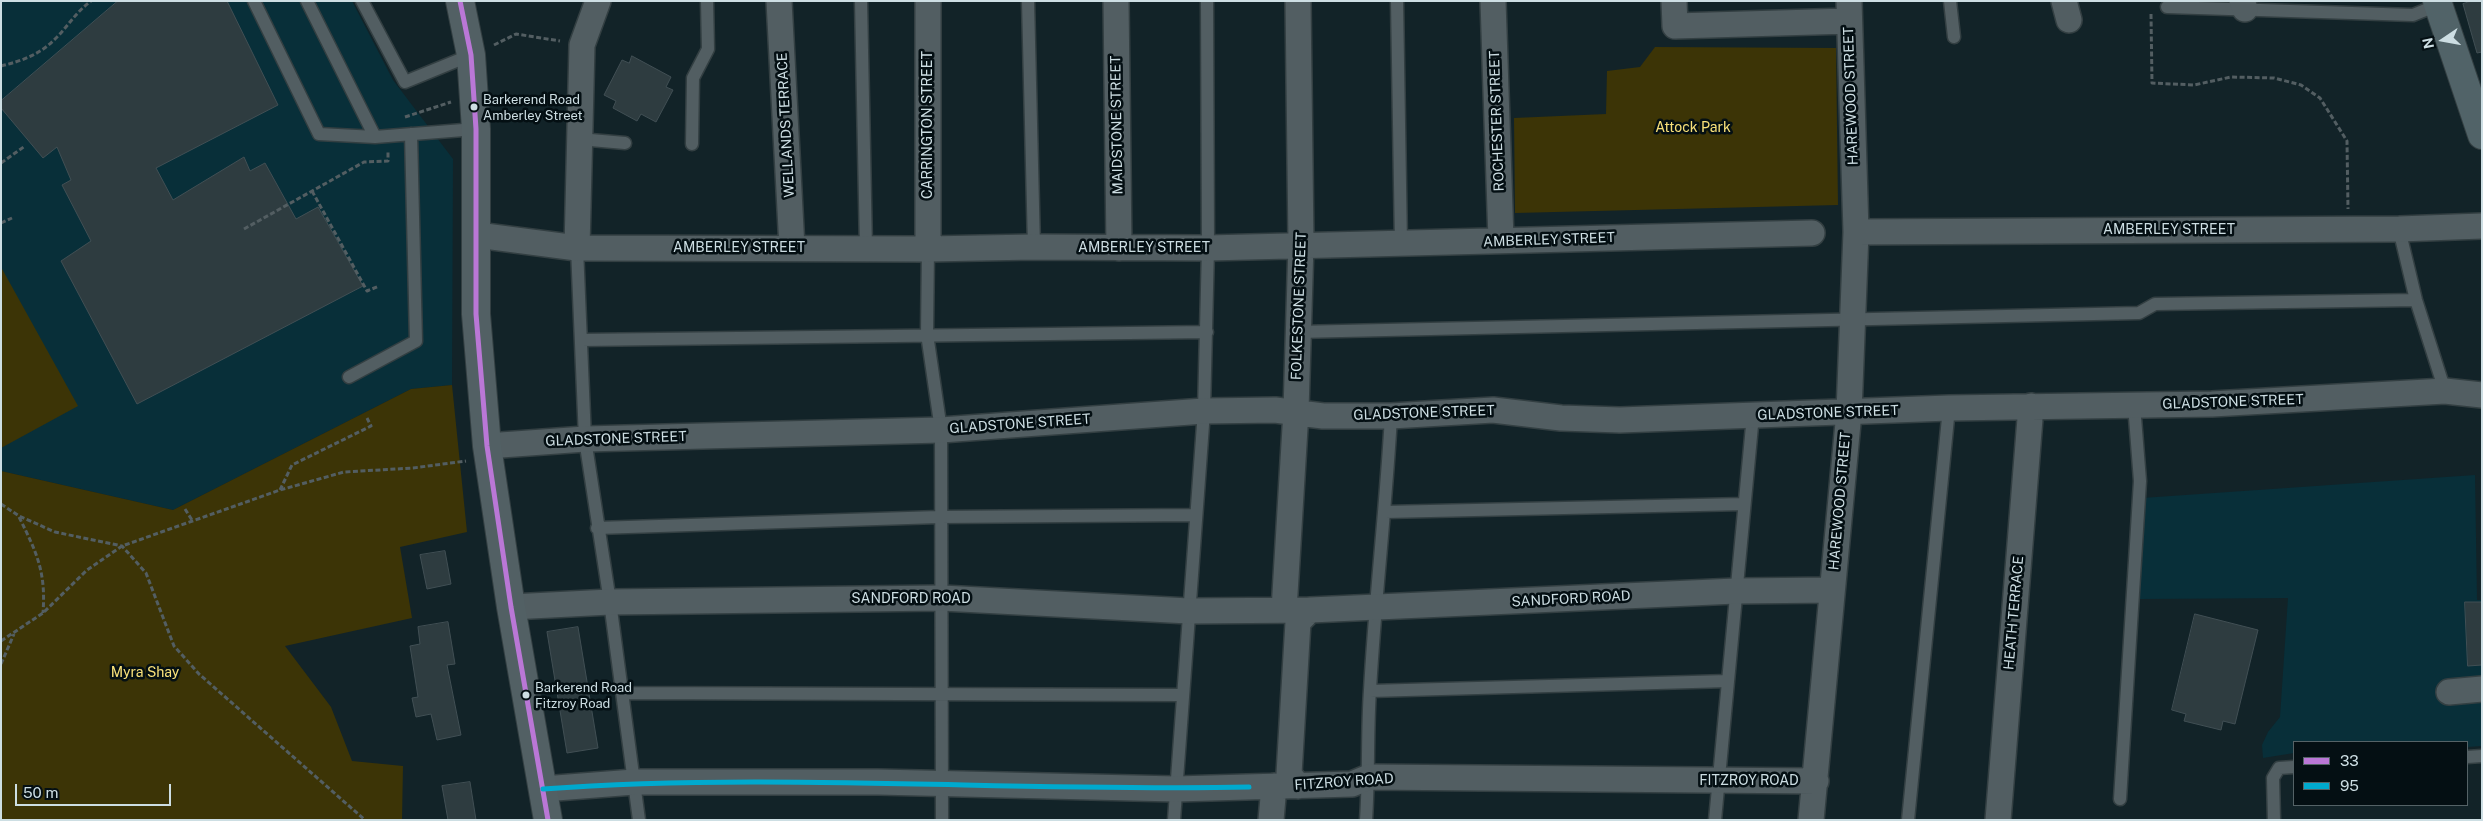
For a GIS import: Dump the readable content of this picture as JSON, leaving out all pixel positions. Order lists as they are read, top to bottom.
{
  "streets": {
    "street": [
      "HAREWOOD STREET",
      "ROCHESTER STREET",
      "WELLANDS TERRACE",
      "CARRINGTON STREET",
      "MAIDSTONE STREET",
      "AMBERLEY STREET",
      "FOLKESTONE STREET",
      "GLADSTONE STREET",
      "SANDFORD ROAD",
      "HEATH TERRACE",
      "FITZROY ROAD"
    ]
  },
  "crossings": [
    ["HAREWOOD STREET", "AMBERLEY STREET"],
    ["HAREWOOD STREET", "GLADSTONE STREET"],
    ["HAREWOOD STREET", "SANDFORD ROAD"],
    ["HAREWOOD STREET", "FITZROY ROAD"],
    ["ROCHESTER STREET", "AMBERLEY STREET"],
    ["WELLANDS TERRACE", "AMBERLEY STREET"],
    ["CARRINGTON STREET", "AMBERLEY STREET"],
    ["MAIDSTONE STREET", "AMBERLEY STREET"],
    ["AMBERLEY STREET", "FOLKESTONE STREET"],
    ["FOLKESTONE STREET", "GLADSTONE STREET"],
    ["FOLKESTONE STREET", "SANDFORD ROAD"],
    ["FOLKESTONE STREET", "FITZROY ROAD"],
    ["GLADSTONE STREET", "HEATH TERRACE"]
  ],
  "parks": ["Attock Park", "Myra Shay"],
  "places": ["Barkerend Road Amberley Street", "Barkerend Road Fitzroy Road"],
  "lines": ["transit line 33", "transit line 95"],
  "legend": ["33", "95"],
  "scale_bar": "50 m",
  "north": "left"
}
